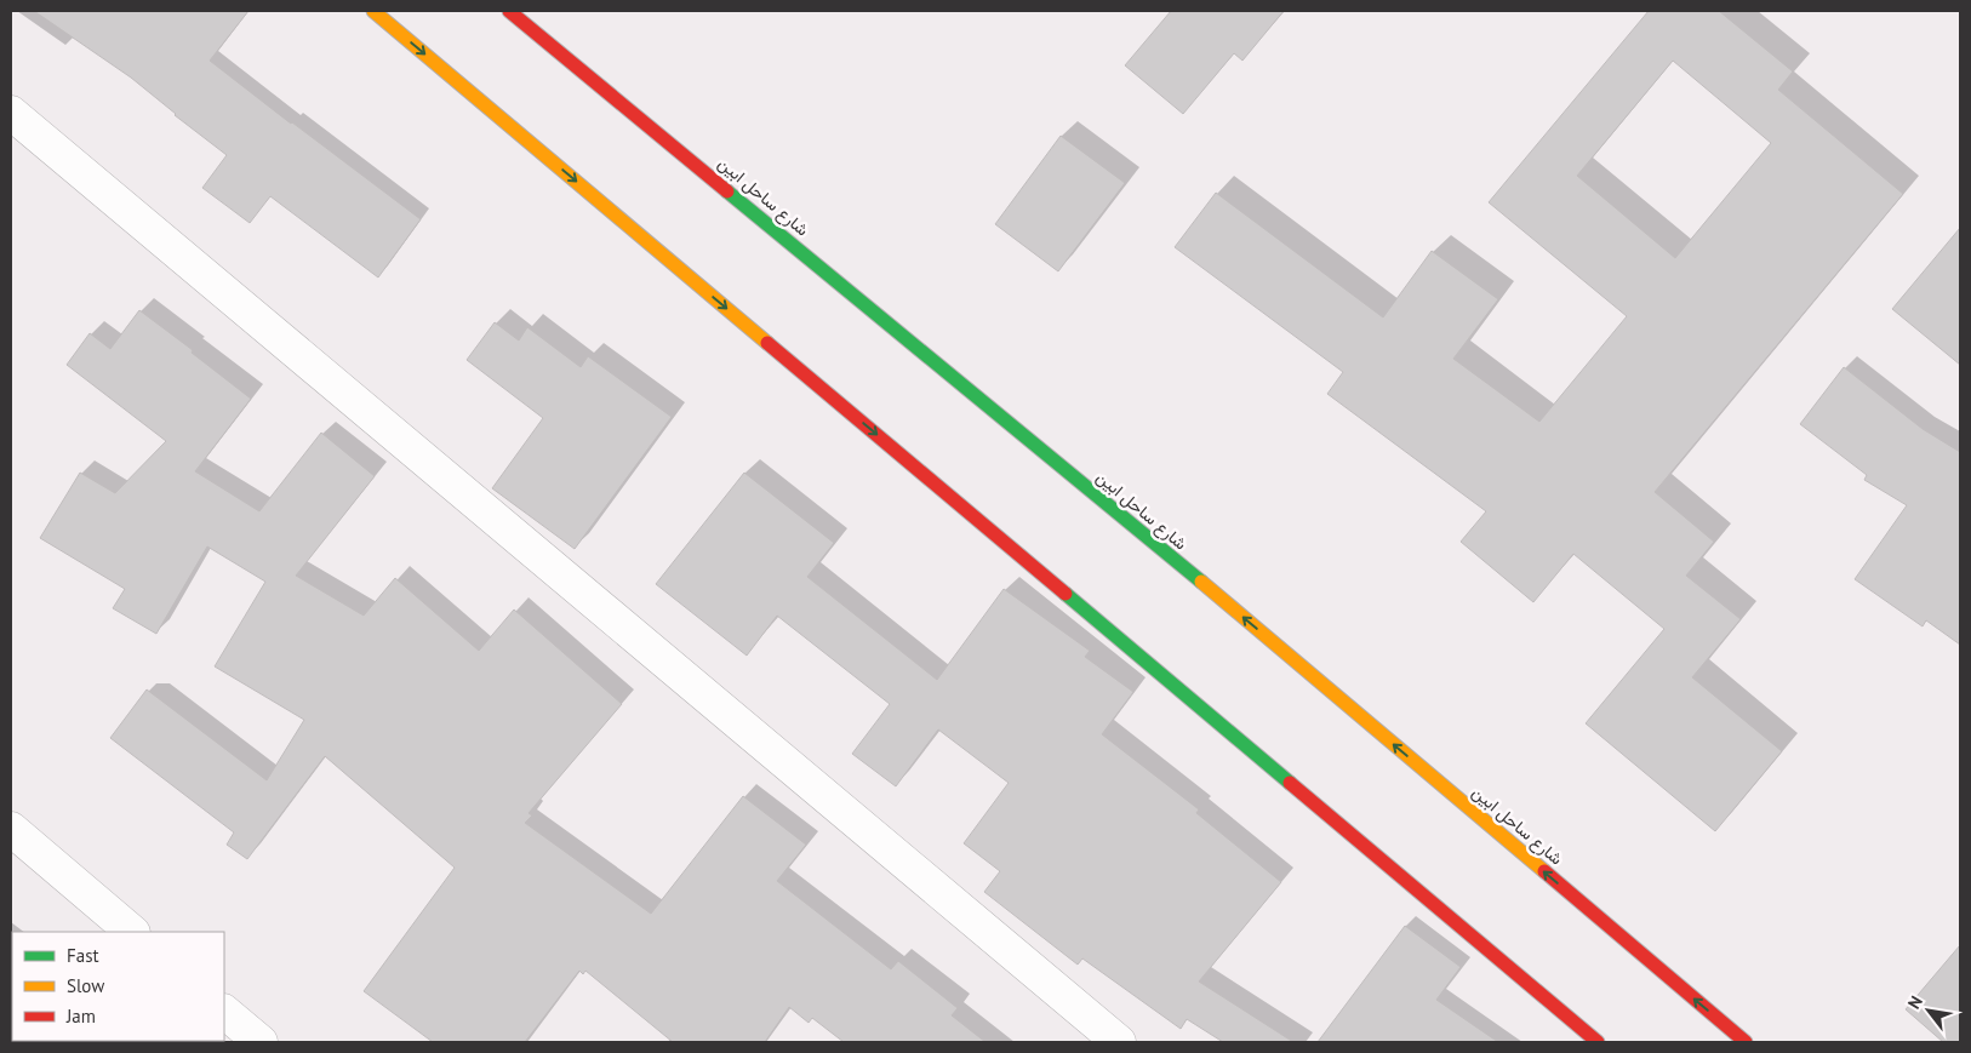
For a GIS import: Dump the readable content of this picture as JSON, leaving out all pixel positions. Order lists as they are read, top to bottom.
{
  "streets": {
    "highway": ["شارع ساحل ابين"]
  },
  "legend": ["Fast", "Slow", "Jam"],
  "north": "top left"
}
